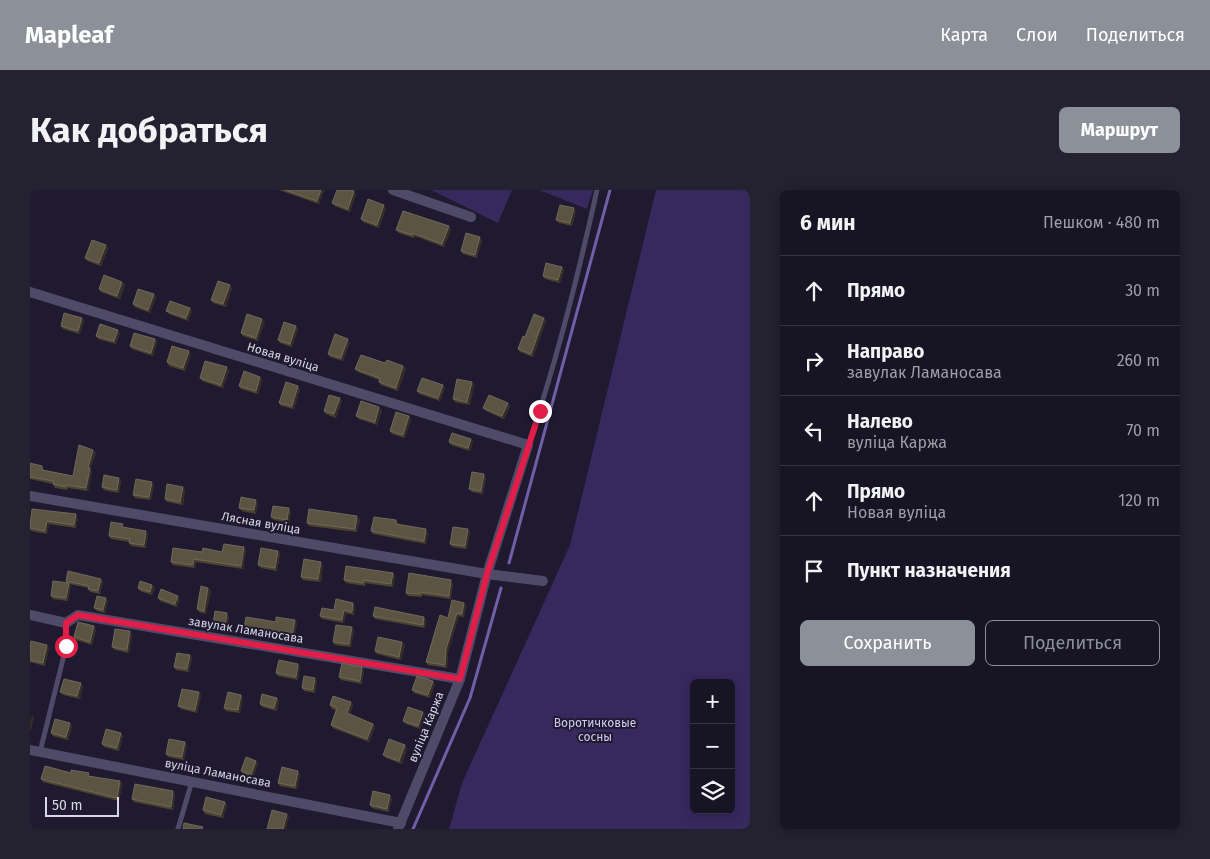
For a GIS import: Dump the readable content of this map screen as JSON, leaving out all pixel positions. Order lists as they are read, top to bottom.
{
  "streets": {
    "street": [
      "Новая вуліца",
      "Лясная вуліца",
      "завулак Ламаносава",
      "вуліца Каржа",
      "вуліца Ламаносава"
    ]
  },
  "crossings": [
    ["Лясная вуліца", "вуліца Каржа"],
    ["завулак Ламаносава", "вуліца Каржа"],
    ["вуліца Каржа", "вуліца Ламаносава"]
  ],
  "parks": ["Воротичковые сосны"],
  "scale_bar": "50 m",
  "page": {
    "header": "Mapleaf",
    "nav": ["Карта", "Слои", "Поделиться"],
    "buttons": [
      "Маршрут",
      ["Сохранить", "Поделиться"]
    ],
    "title": "Как добраться",
    "heading": ["6 мин", "Пешком · 480 m"],
    "list": [
      ["Прямо", "30 m"],
      ["Направо", "завулак Ламаносава", "260 m"],
      ["Налево", "вуліца Каржа", "70 m"],
      ["Прямо", "Новая вуліца", "120 m"],
      "Пункт назначения"
    ],
    "map_buttons": ["+", "−"],
    "scale": "50 m"
  }
}
